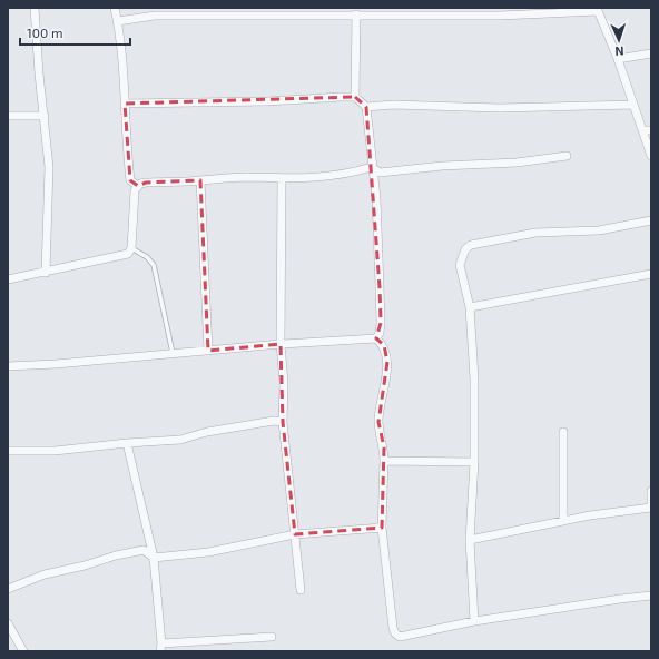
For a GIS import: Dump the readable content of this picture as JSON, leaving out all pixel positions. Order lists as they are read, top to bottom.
{
  "scale_bar": "100 m",
  "north": "bottom"
}
